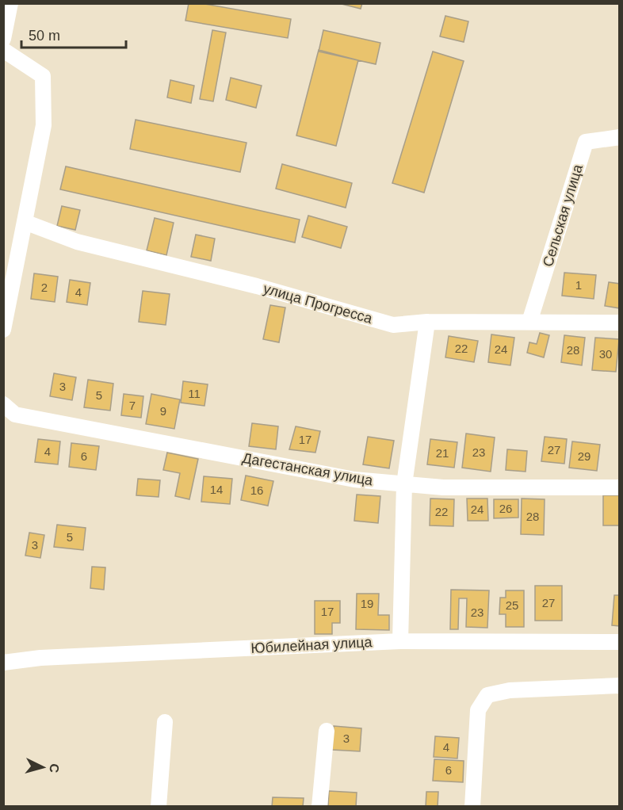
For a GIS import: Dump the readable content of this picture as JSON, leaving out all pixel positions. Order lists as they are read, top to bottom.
{
  "streets": {
    "street": [
      "Сельская улица",
      "улица Прогресса",
      "Дагестанская улица",
      "Юбилейная улица"
    ]
  },
  "crossings": [
    ["Сельская улица", "улица Прогресса"]
  ],
  "house_numbers": [
    "1",
    "2",
    "4",
    "22",
    "24",
    "28",
    "30",
    "3",
    "11",
    "5",
    "7",
    "9",
    "17",
    "27",
    "4",
    "23",
    "21",
    "6",
    "29",
    "14",
    "16",
    "26",
    "24",
    "22",
    "28",
    "5",
    "3",
    "27",
    "19",
    "25",
    "17",
    "23",
    "3",
    "4",
    "6"
  ],
  "scale_bar": "50 m",
  "north": "right"
}
